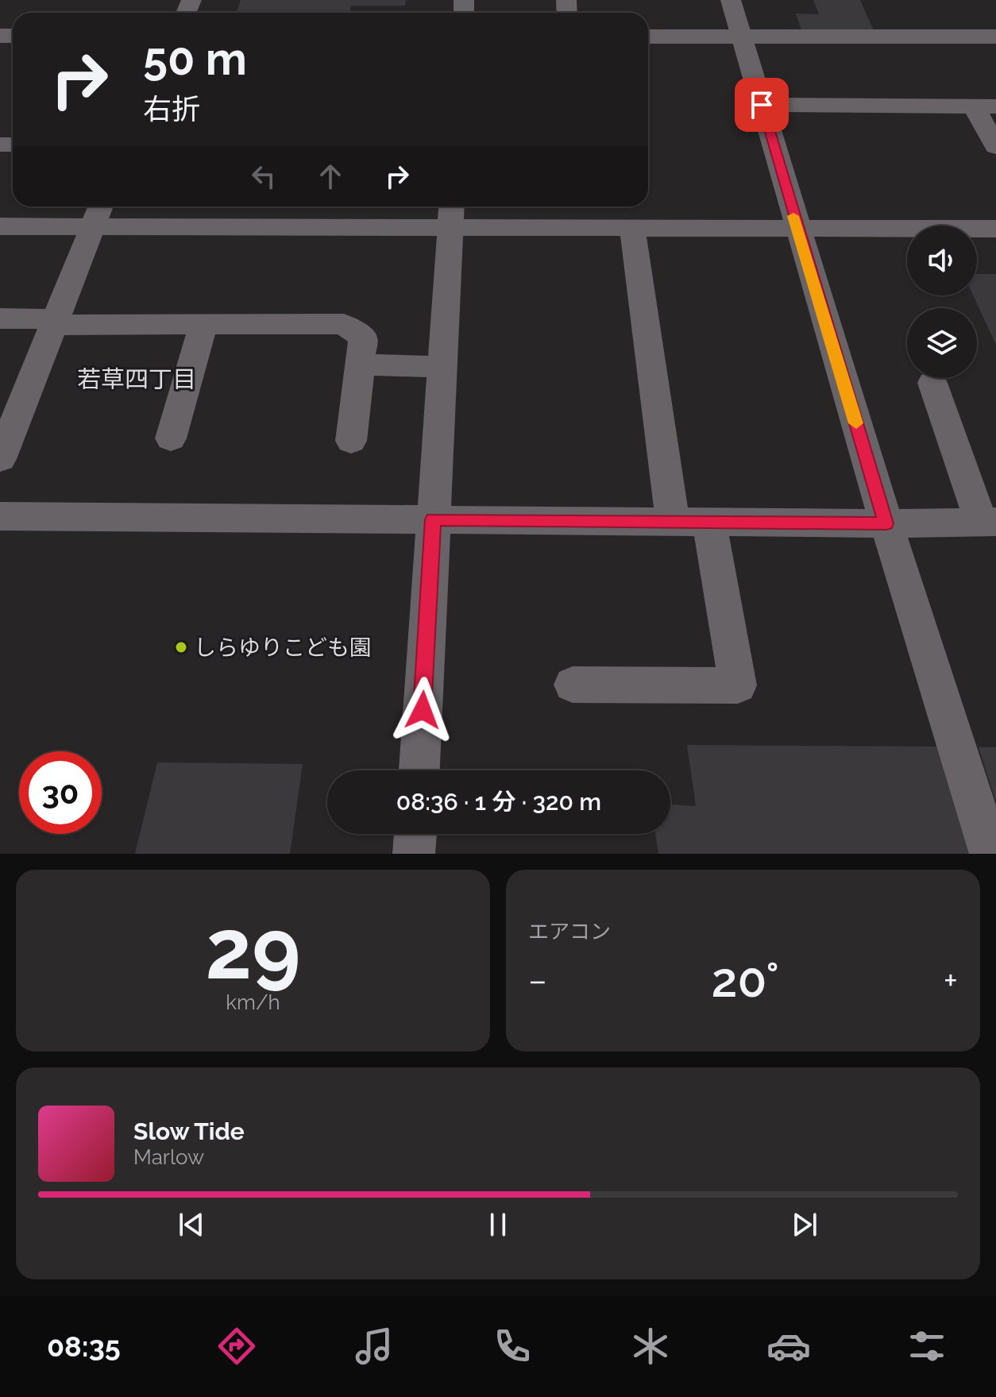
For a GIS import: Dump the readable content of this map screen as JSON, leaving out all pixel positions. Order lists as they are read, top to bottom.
{
  "districts": ["若草四丁目"],
  "places": ["しらゆりこども園"],
  "page": {
    "turn": ["50 m", "右折"],
    "limit": "30",
    "trip": "08:36 · 1 分 · 320 m",
    "tile": [
      ["29", "km/h"],
      "エアコン"
    ],
    "heat": ["−", "20°", "+"],
    "song": ["Slow Tide", "Marlow"],
    "tabs": "08:35"
  }
}
